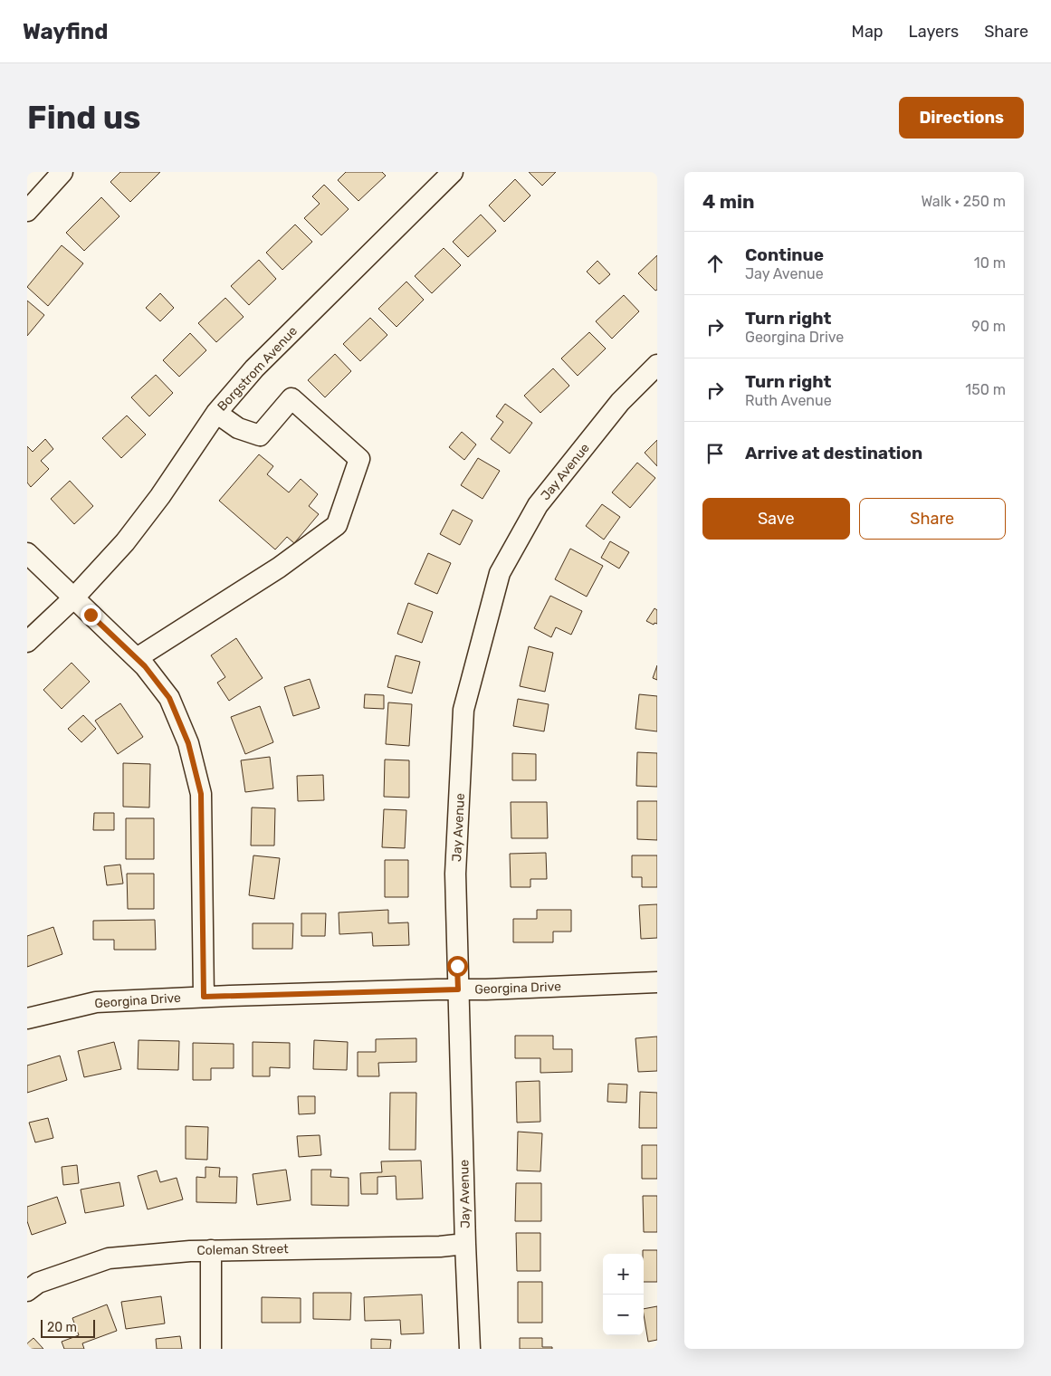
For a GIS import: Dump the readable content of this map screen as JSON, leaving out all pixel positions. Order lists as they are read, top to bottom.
{
  "streets": {
    "street": [
      "Borgstrom Avenue",
      "Jay Avenue",
      "Georgina Drive",
      "Coleman Street"
    ]
  },
  "crossings": [
    ["Jay Avenue", "Georgina Drive"],
    ["Jay Avenue", "Coleman Street"]
  ],
  "scale_bar": "20 m",
  "page": {
    "header": "Wayfind",
    "nav": ["Map", "Layers", "Share"],
    "buttons": [
      "Directions",
      ["Save", "Share"]
    ],
    "title": "Find us",
    "heading": ["4 min", "Walk · 250 m"],
    "list": [
      ["Continue", "Jay Avenue", "10 m"],
      ["Turn right", "Georgina Drive", "90 m"],
      ["Turn right", "Ruth Avenue", "150 m"],
      "Arrive at destination"
    ],
    "map_buttons": ["+", "−"],
    "scale": "20 m"
  }
}
